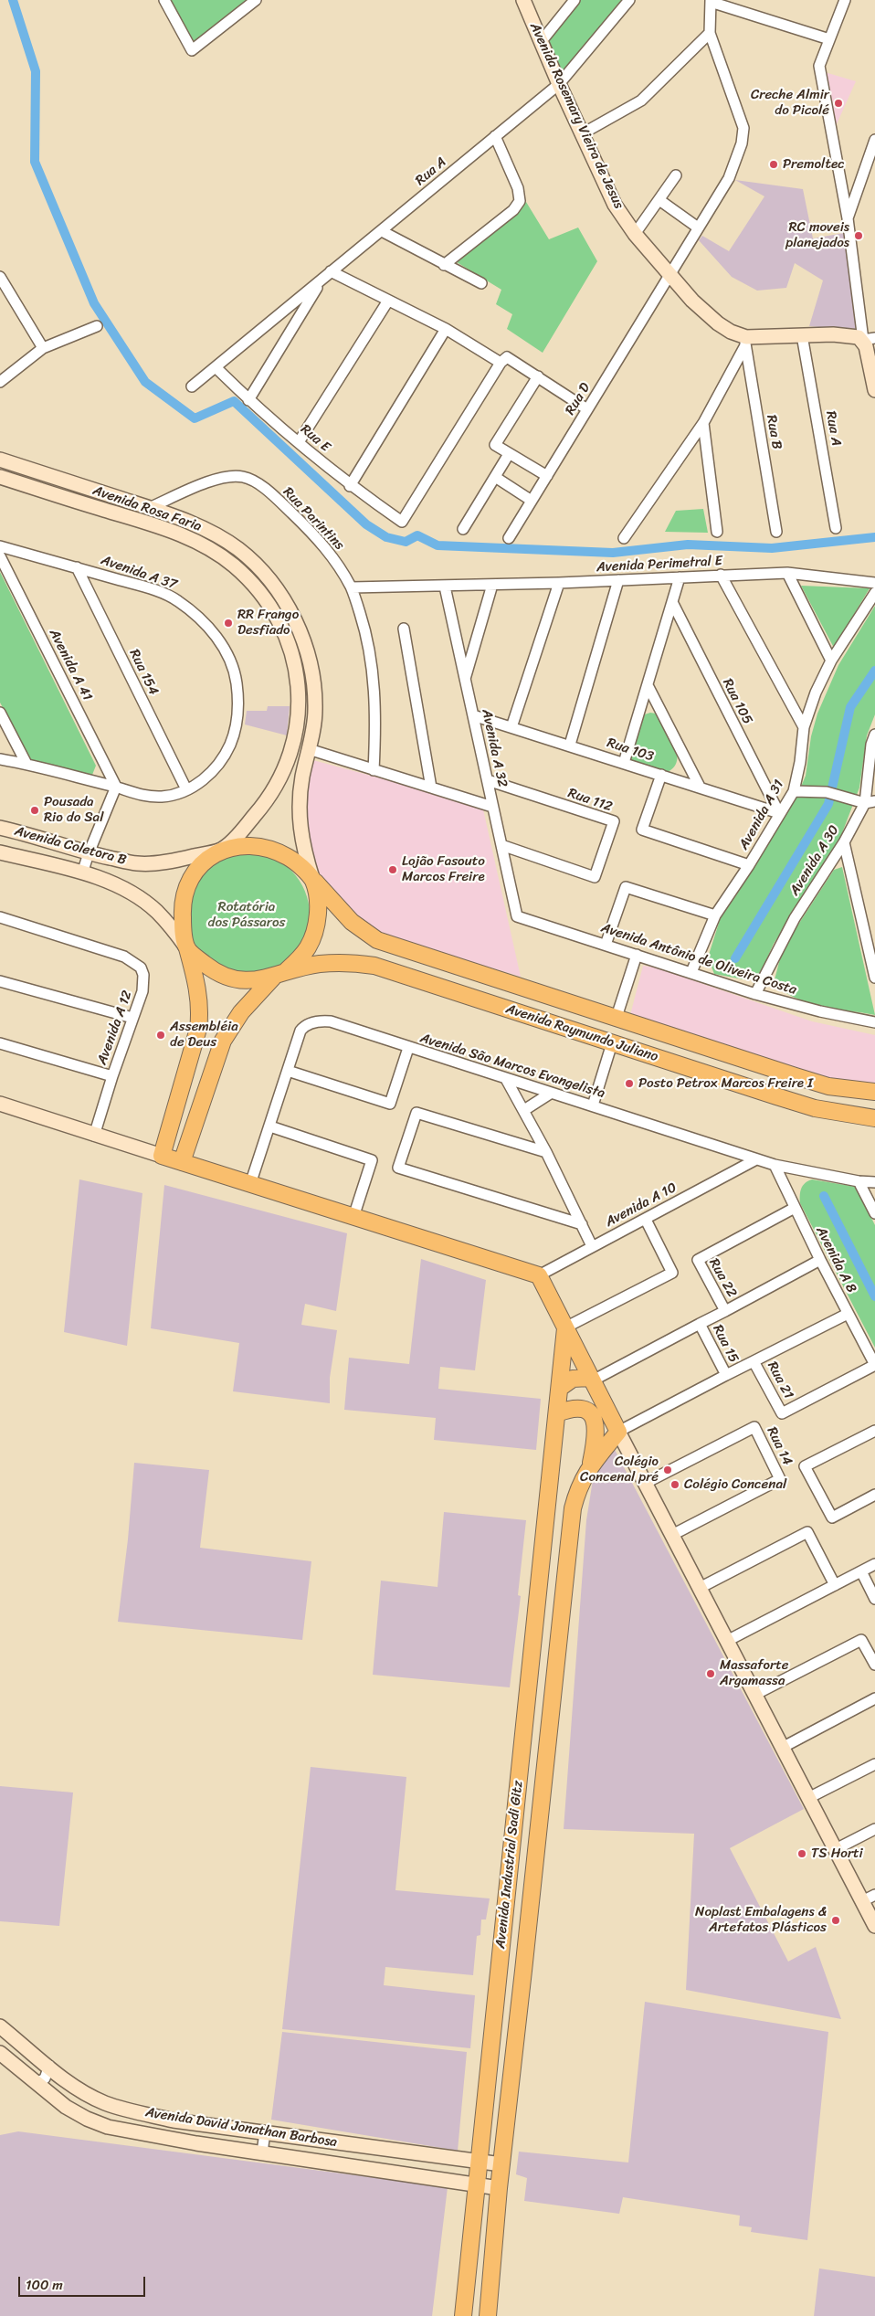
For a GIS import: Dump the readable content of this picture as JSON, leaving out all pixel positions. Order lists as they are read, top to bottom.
{
  "streets": {
    "main road": ["Avenida Coletora B", "Avenida Raymundo Juliano", "Avenida Industrial Sadi Gitz"],
    "street": [
      "Avenida Rosemary Vieira de Jesus",
      "Rua A",
      "Rua D",
      "Rua B",
      "Rua E",
      "Avenida Rosa Faria",
      "Rua Parintins",
      "Avenida Perimetral E",
      "Avenida A 37",
      "Avenida A 41",
      "Rua 154",
      "Rua 105",
      "Avenida A 32",
      "Rua 103",
      "Rua 112",
      "Avenida A 31",
      "Avenida A 30",
      "Avenida Antônio de Oliveira Costa",
      "Avenida A 12",
      "Avenida São Marcos Evangelista",
      "Avenida A 10",
      "Avenida A 8",
      "Rua 22",
      "Rua 15",
      "Rua 21",
      "Rua 14",
      "Avenida David Jonathan Barbosa"
    ]
  },
  "crossings": [
    ["Avenida Rosemary Vieira de Jesus", "Rua A"],
    ["Avenida Rosemary Vieira de Jesus", "Rua D"],
    ["Avenida Rosemary Vieira de Jesus", "Rua B"],
    ["Rua A", "Rua E"],
    ["Avenida Rosa Faria", "Rua Parintins"],
    ["Avenida Rosa Faria", "Avenida Coletora B"],
    ["Avenida Rosa Faria", "Avenida Raymundo Juliano"],
    ["Rua Parintins", "Avenida Perimetral E"],
    ["Avenida Perimetral E", "Avenida A 32"],
    ["Avenida A 37", "Avenida A 41"],
    ["Avenida A 37", "Rua 154"],
    ["Rua 105", "Rua 103"],
    ["Rua 105", "Avenida A 31"],
    ["Avenida A 32", "Rua 103"],
    ["Avenida A 32", "Rua 112"],
    ["Avenida A 32", "Avenida Antônio de Oliveira Costa"],
    ["Rua 103", "Avenida A 31"],
    ["Avenida A 31", "Avenida Antônio de Oliveira Costa"],
    ["Avenida Coletora B", "Avenida Raymundo Juliano"],
    ["Avenida A 30", "Avenida Antônio de Oliveira Costa"],
    ["Avenida São Marcos Evangelista", "Avenida A 10"],
    ["Avenida São Marcos Evangelista", "Avenida A 8"],
    ["Avenida A 8", "Rua 22"],
    ["Avenida A 8", "Rua 21"],
    ["Rua 15", "Avenida Industrial Sadi Gitz"],
    ["Avenida Industrial Sadi Gitz", "Avenida David Jonathan Barbosa"]
  ],
  "parks": ["Rotatória dos Pássaros"],
  "places": [
    "Creche Almir do Picolé",
    "Premoltec",
    "RC moveis planejados",
    "RR Frango Desfiado",
    "Pousada Rio do Sal",
    "Lojão Fasouto Marcos Freire",
    "Assembléia de Deus",
    "Posto Petrox Marcos Freire I",
    "Colégio Concenal pré",
    "Colégio Concenal",
    "Massaforte Argamassa",
    "TS Horti",
    "Noplast Embalagens & Artefatos Plásticos"
  ],
  "scale_bar": "100 m"
}
